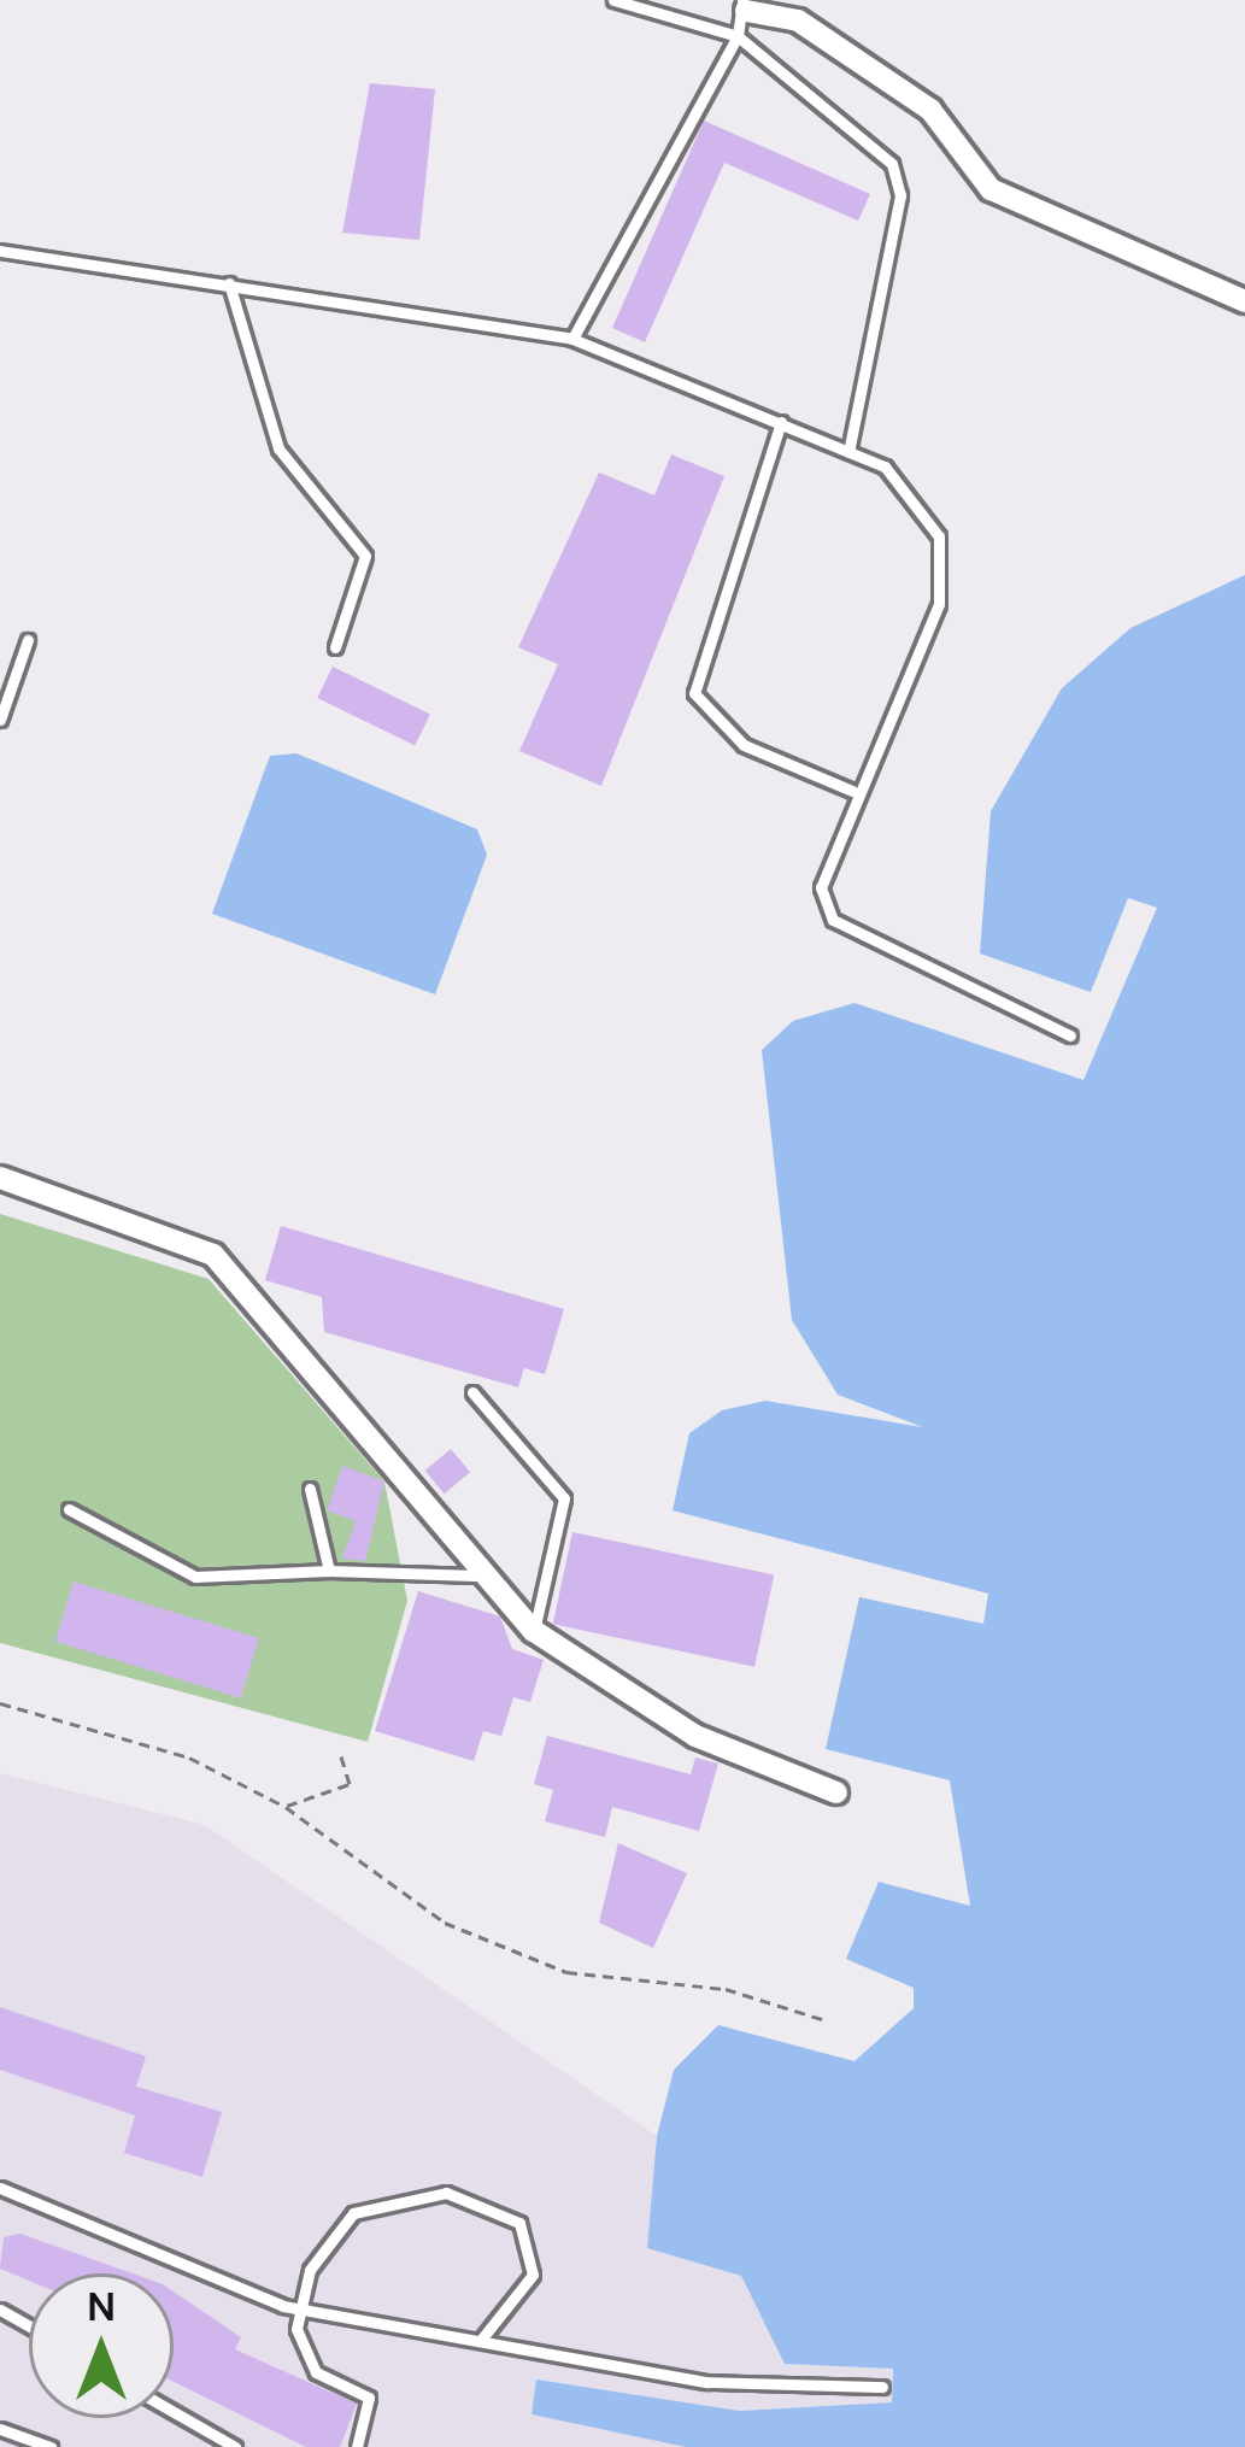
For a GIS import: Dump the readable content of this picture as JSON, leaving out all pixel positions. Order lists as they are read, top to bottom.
{
  "north": "top"
}
